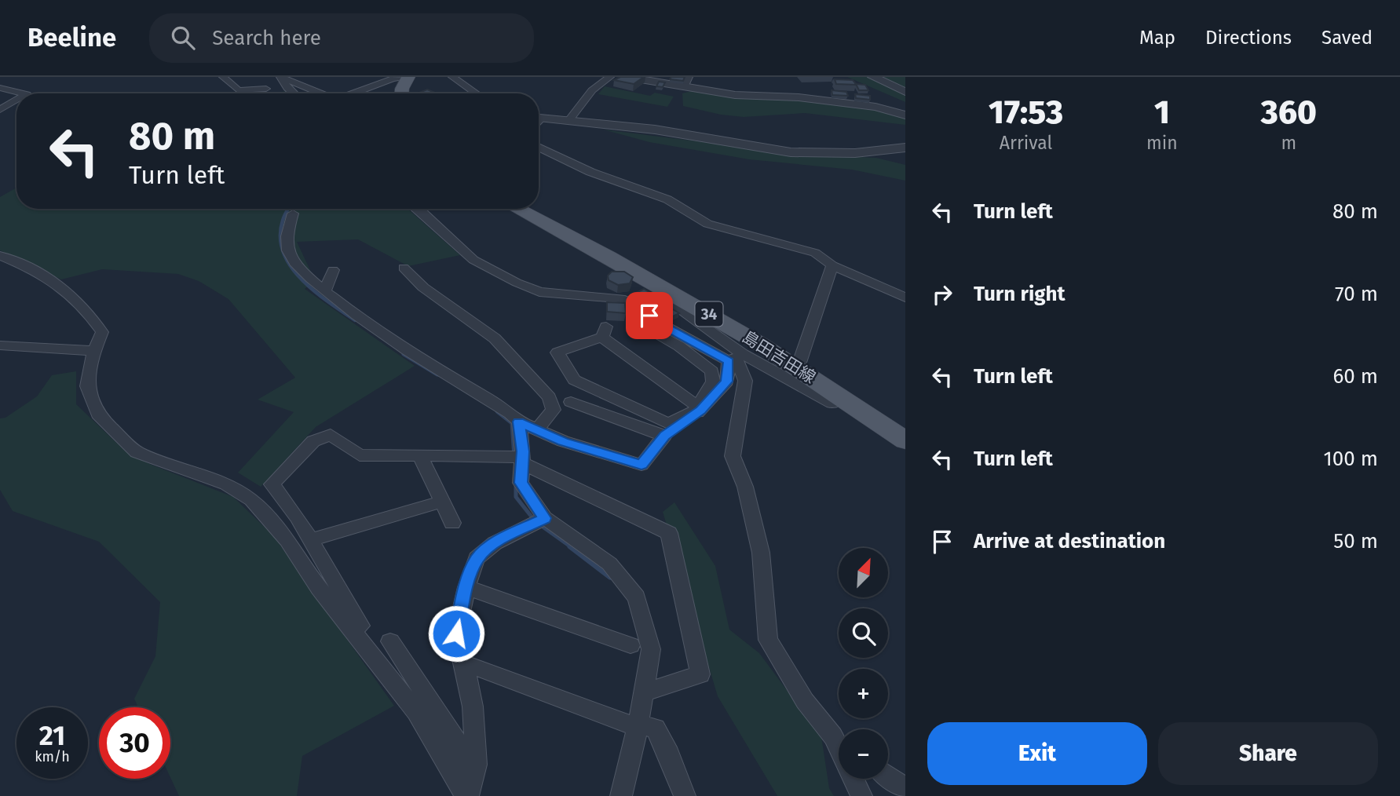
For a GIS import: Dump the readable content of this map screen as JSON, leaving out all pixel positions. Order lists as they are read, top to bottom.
{
  "streets": {
    "main road": ["34", "島田吉田線"]
  },
  "north": "top right",
  "page": {
    "header": "Beeline",
    "search": "Search here",
    "nav": ["Map", "Directions", "Saved"],
    "eta": [
      "17:53",
      "Arrival",
      "1",
      "min",
      "360",
      "m"
    ],
    "turn": ["80 m", "Turn left"],
    "list": [
      {
        "name": "Turn left",
        "value": "80 m"
      },
      {
        "name": "Turn right",
        "value": "70 m"
      },
      {
        "name": "Turn left",
        "value": "60 m"
      },
      {
        "name": "Turn left",
        "value": "100 m"
      },
      {
        "name": "Arrive at destination",
        "value": "50 m"
      }
    ],
    "map_buttons": ["+", "−"],
    "speed": "21 km/h",
    "limit": "30",
    "buttons": ["Exit", "Share"]
  }
}
